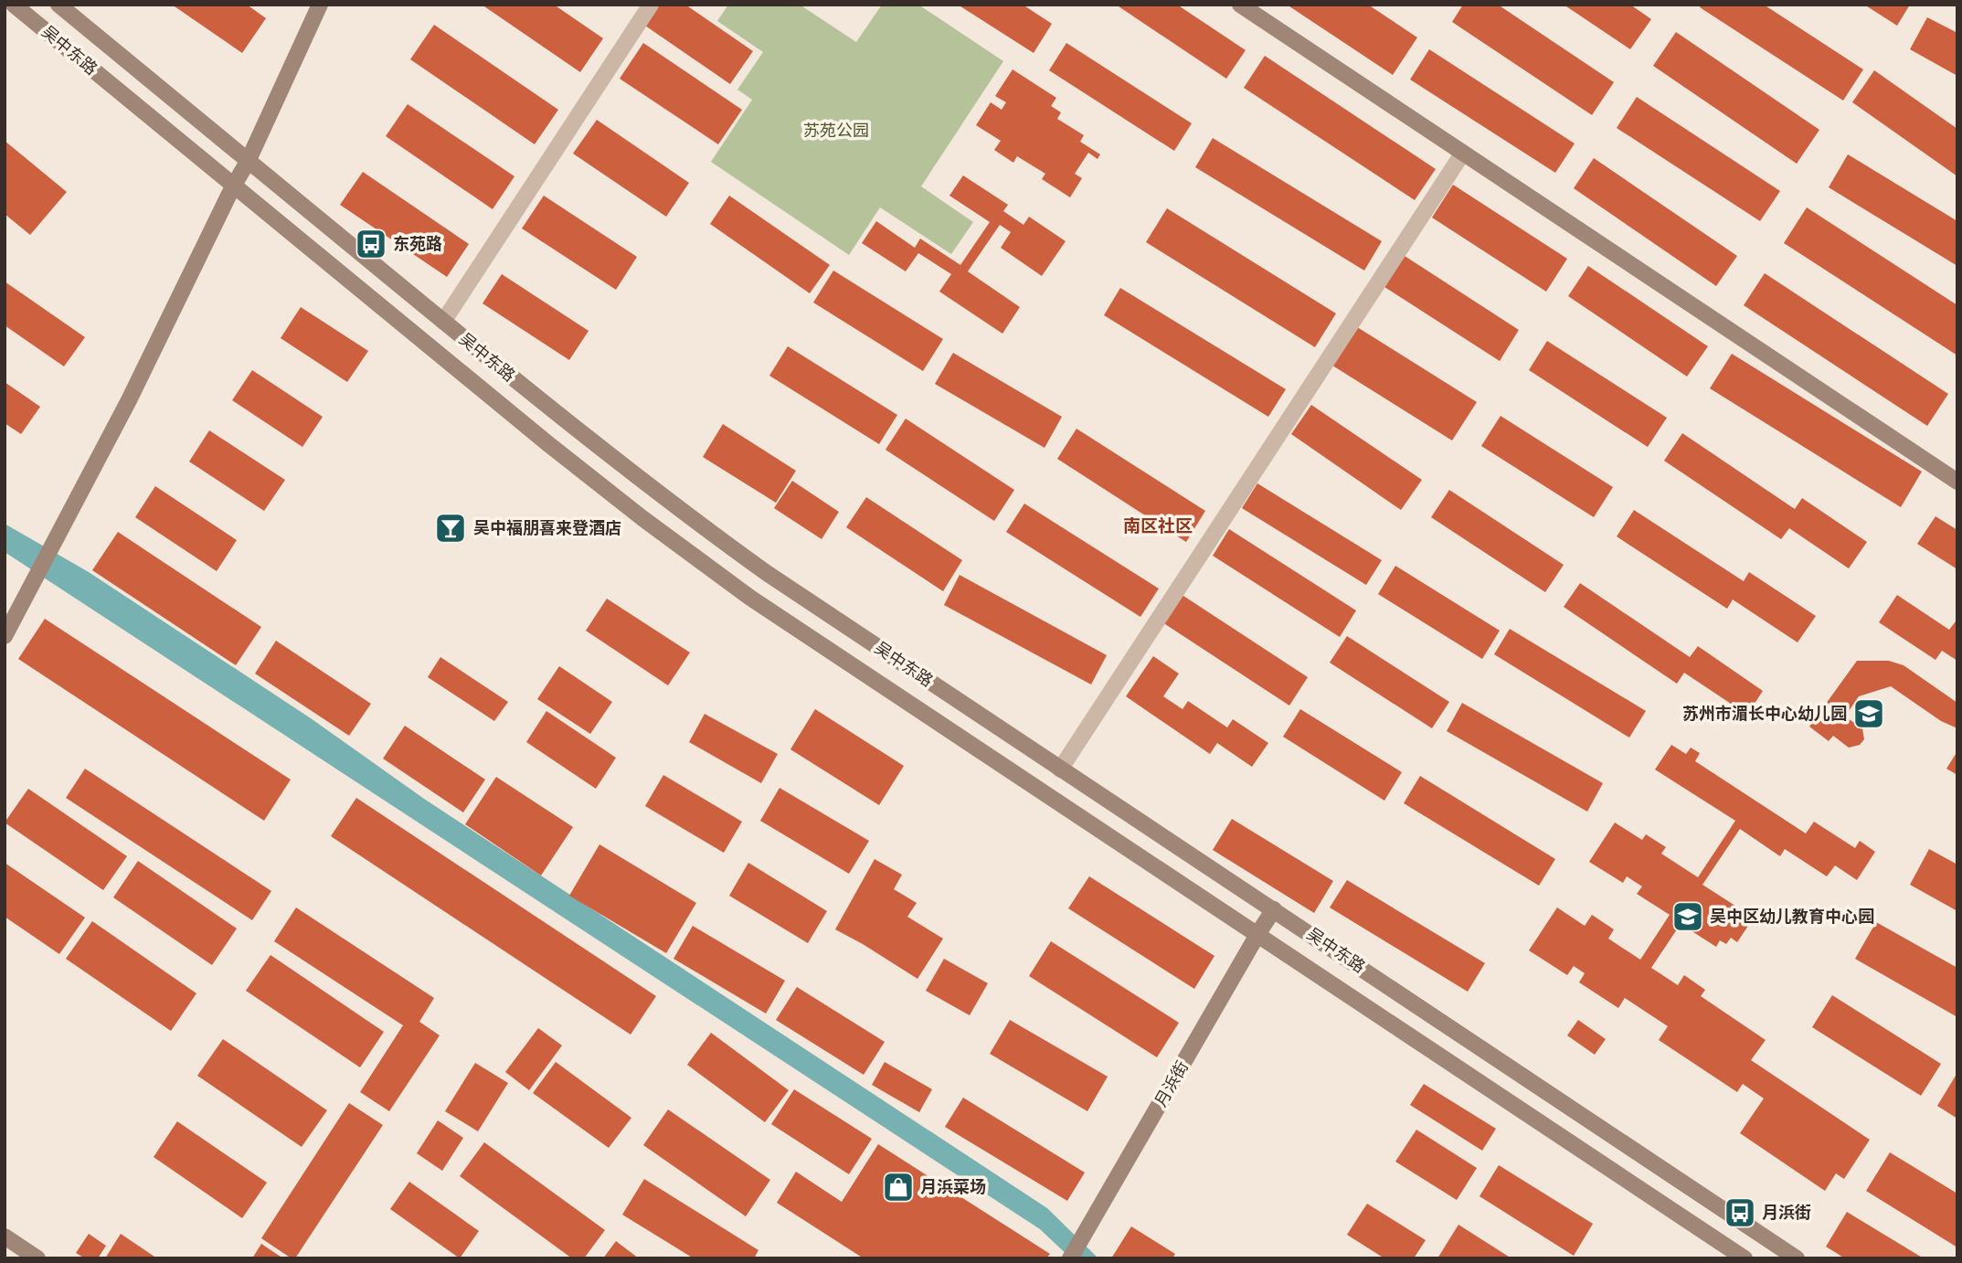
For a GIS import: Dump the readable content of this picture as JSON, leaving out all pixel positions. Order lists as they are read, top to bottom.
{
  "streets": {
    "main road": ["吴中东路", "月浜街"]
  },
  "crossings": [
    ["吴中东路", "月浜街"]
  ],
  "districts": ["南区社区"],
  "parks": ["苏苑公园"],
  "places": {
    "bus stop": ["东苑路", "月浜街"],
    "bar": ["吴中福朋喜来登酒店"],
    "school or university": ["苏州市湄长中心幼儿园", "吴中区幼儿教育中心园"],
    "shop": ["月浜菜场"]
  }
}
